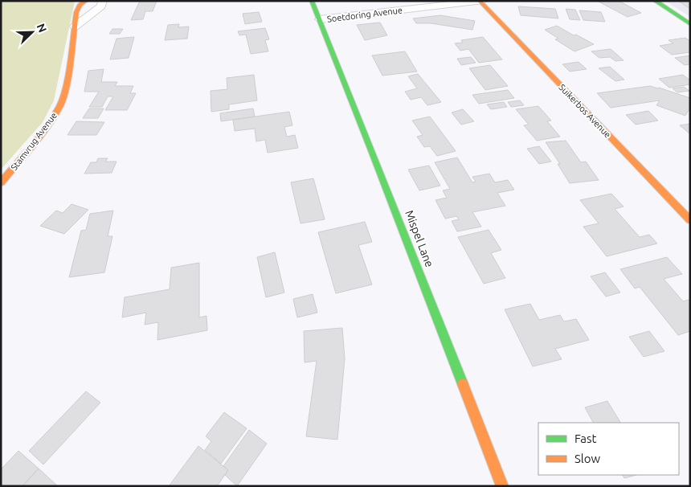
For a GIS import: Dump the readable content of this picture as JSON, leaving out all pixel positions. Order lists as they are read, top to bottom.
{
  "streets": {
    "street": [
      "Soetdoring Avenue",
      "Suikerbos Avenue",
      "Stamvrug Avenue",
      "Mispel Lane"
    ]
  },
  "crossings": [
    ["Soetdoring Avenue", "Suikerbos Avenue"],
    ["Soetdoring Avenue", "Mispel Lane"]
  ],
  "legend": ["Fast", "Slow"],
  "north": "top right"
}
